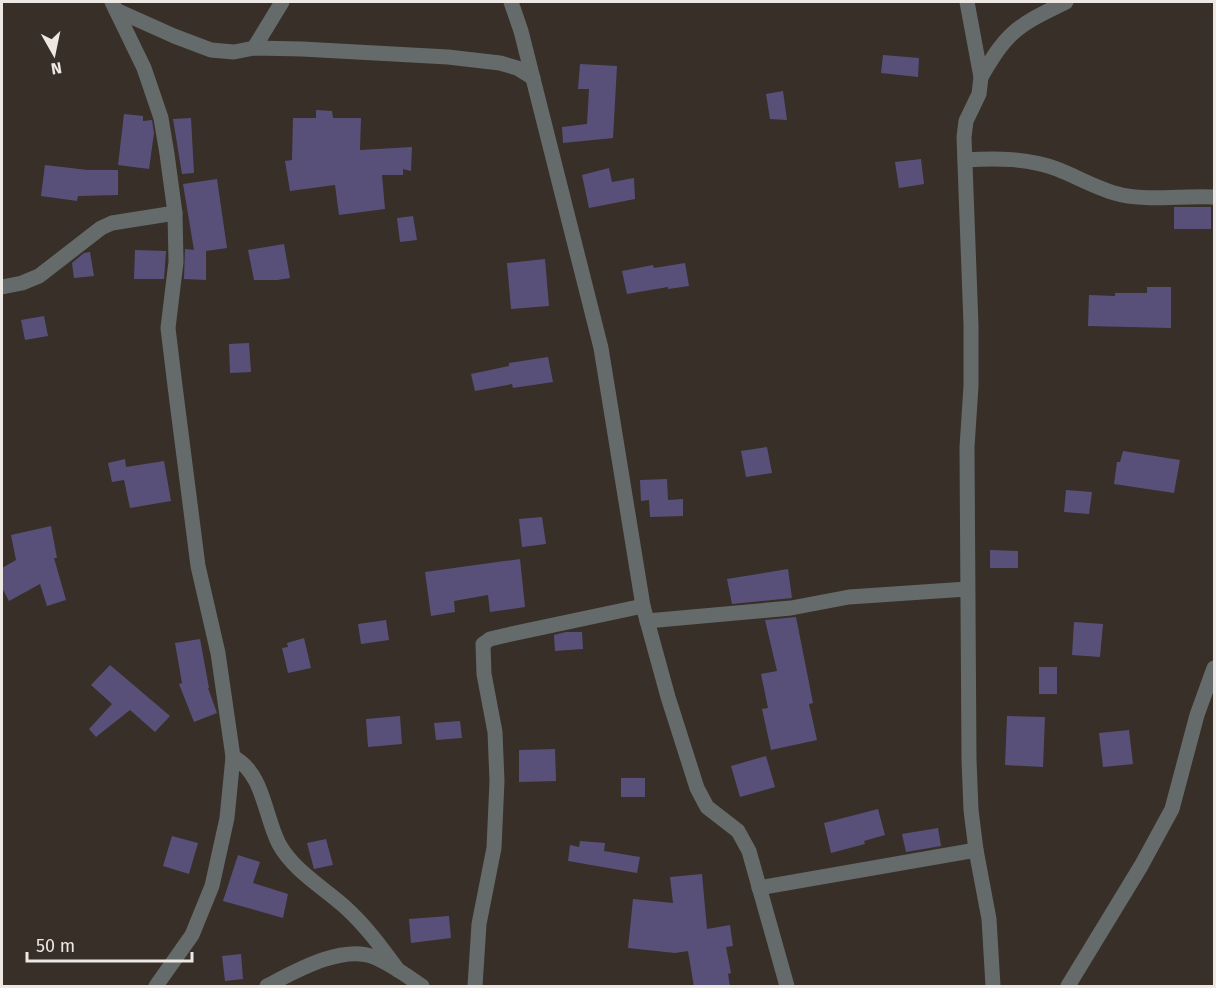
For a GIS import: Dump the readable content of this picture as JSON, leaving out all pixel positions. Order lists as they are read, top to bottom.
{
  "scale_bar": "50 m",
  "north": "bottom"
}
